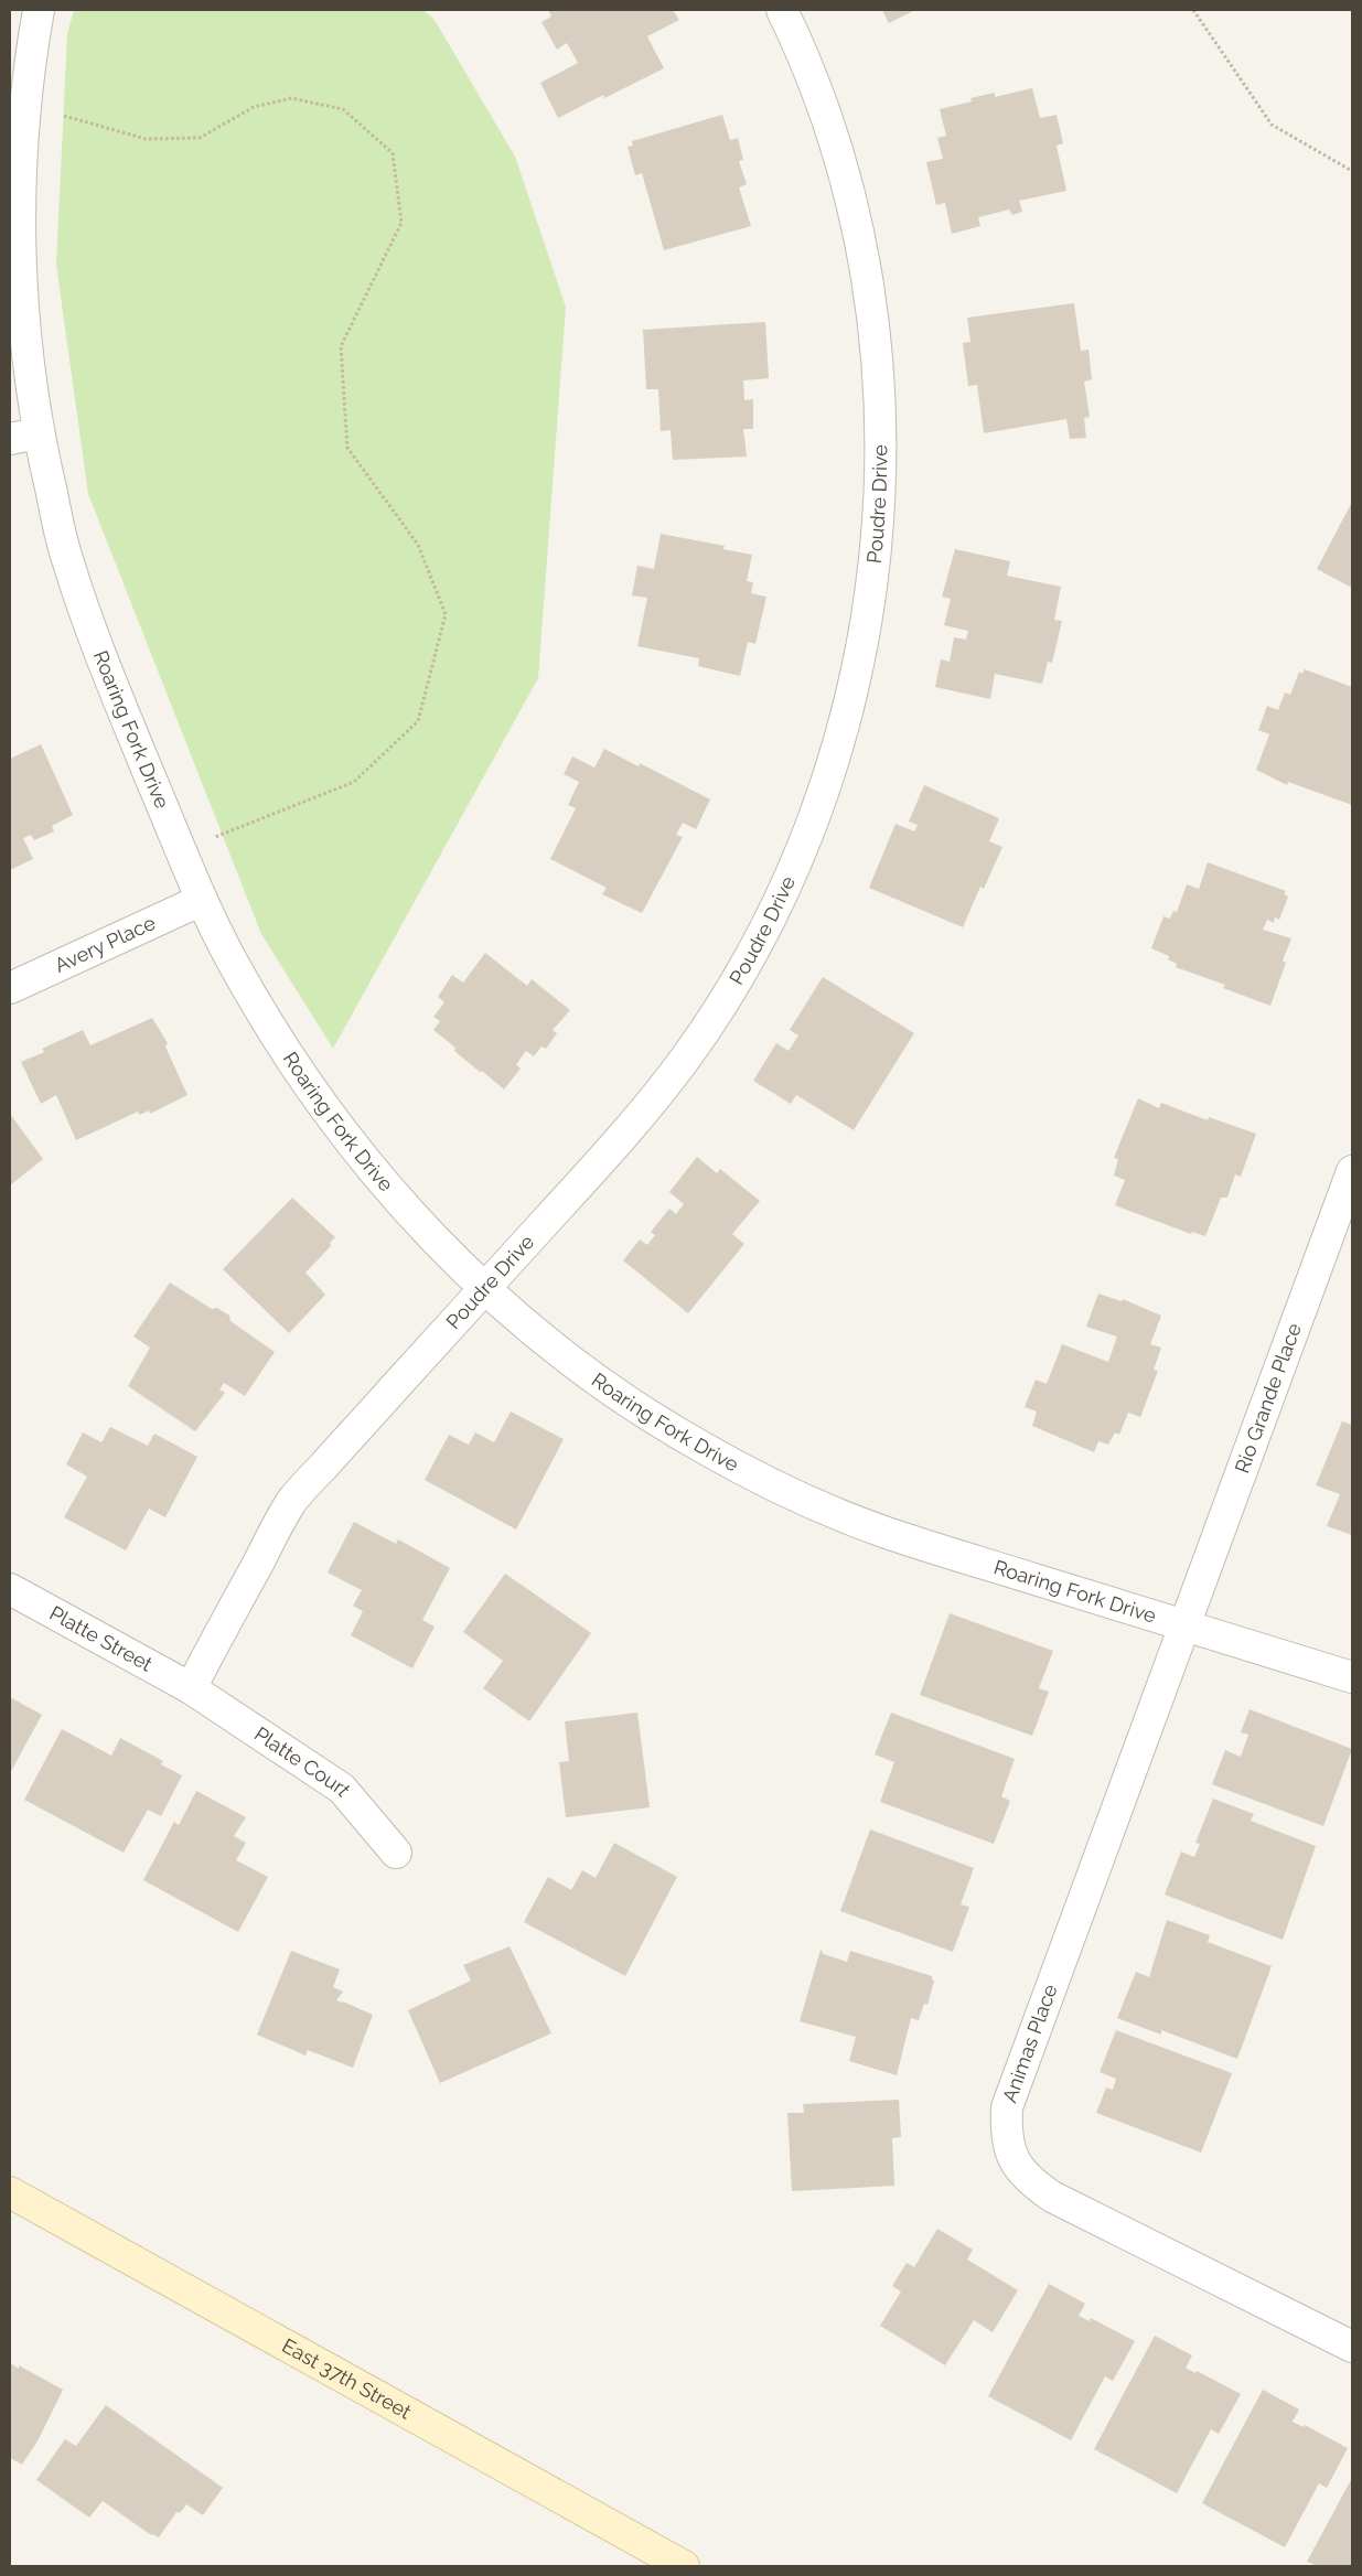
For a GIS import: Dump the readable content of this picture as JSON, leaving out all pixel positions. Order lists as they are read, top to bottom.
{
  "streets": {
    "main road": ["East 37th Street"],
    "street": [
      "Poudre Drive",
      "Roaring Fork Drive",
      "Avery Place",
      "Rio Grande Place",
      "Platte Street",
      "Platte Court",
      "Animas Place"
    ]
  },
  "crossings": [
    ["Poudre Drive", "Roaring Fork Drive"],
    ["Poudre Drive", "Platte Street"],
    ["Poudre Drive", "Platte Court"],
    ["Roaring Fork Drive", "Avery Place"],
    ["Roaring Fork Drive", "Rio Grande Place"],
    ["Roaring Fork Drive", "Animas Place"],
    ["Rio Grande Place", "Animas Place"],
    ["Platte Street", "Platte Court"]
  ]
}
